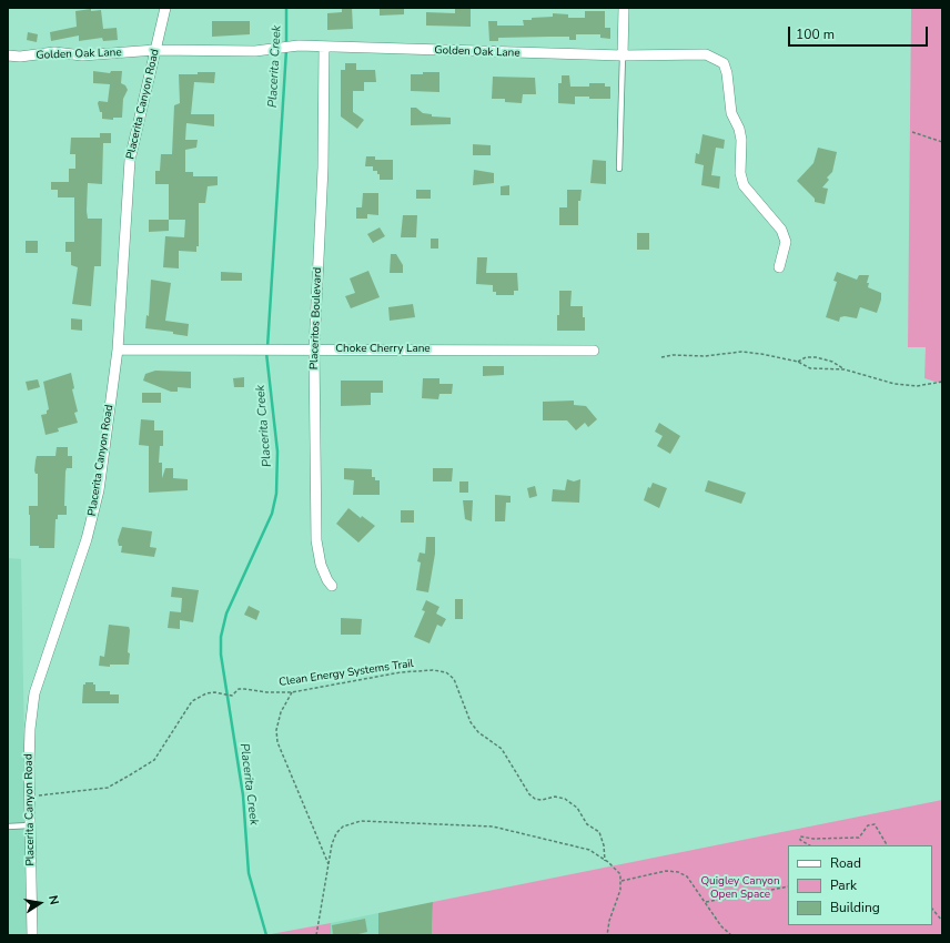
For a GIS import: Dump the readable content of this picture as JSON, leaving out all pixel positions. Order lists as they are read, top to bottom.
{
  "streets": {
    "street": [
      "Golden Oak Lane",
      "Placerita Canyon Road",
      "Placeritos Boulevard",
      "Choke Cherry Lane"
    ],
    "path": ["Clean Energy Systems Trail"]
  },
  "crossings": [
    ["Golden Oak Lane", "Placerita Canyon Road"],
    ["Golden Oak Lane", "Placeritos Boulevard"],
    ["Placerita Canyon Road", "Choke Cherry Lane"],
    ["Placerita Canyon Road", "Clean Energy Systems Trail"],
    ["Placeritos Boulevard", "Choke Cherry Lane"]
  ],
  "water": ["Placerita Creek"],
  "parks": ["Quigley Canyon Open Space"],
  "legend": ["Road", "Park", "Building"],
  "scale_bar": "100 m",
  "north": "right"
}
